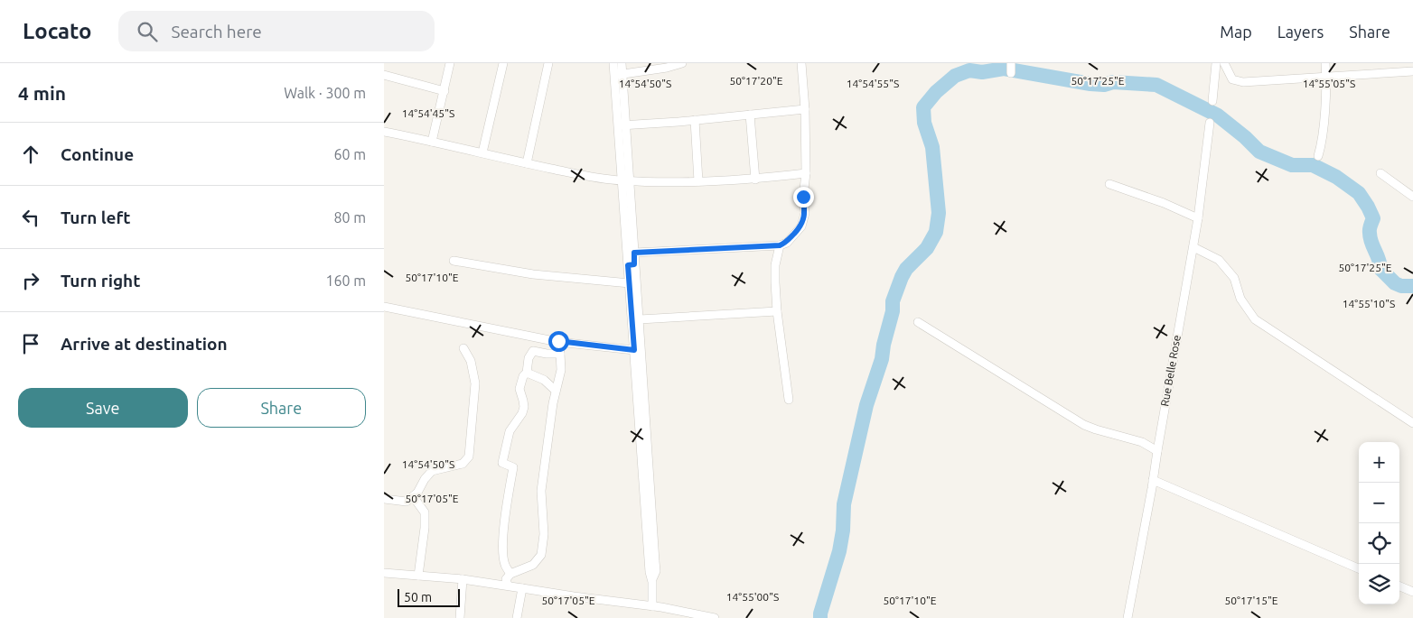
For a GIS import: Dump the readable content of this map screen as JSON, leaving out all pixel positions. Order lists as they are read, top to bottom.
{
  "streets": {
    "street": ["Rue Belle Rose"]
  },
  "scale_bar": "50 m",
  "page": {
    "header": "Locato",
    "search": "Search here",
    "nav": ["Map", "Layers", "Share"],
    "heading": ["4 min", "Walk · 300 m"],
    "list": [
      ["Continue", "60 m"],
      ["Turn left", "80 m"],
      ["Turn right", "160 m"],
      "Arrive at destination"
    ],
    "buttons": ["Save", "Share"],
    "map_buttons": ["+", "−"],
    "scale": "50 m"
  },
  "coordinates": [
    "50°17'25\"E",
    "50°17'20\"E",
    "14°55'05\"S",
    "14°54'50\"S",
    "14°54'55\"S",
    "14°54'45\"S",
    "50°17'10\"E",
    "14°55'10\"S",
    "50°17'05\"E",
    "14°55'00\"S",
    "50°17'15\"E"
  ]
}
